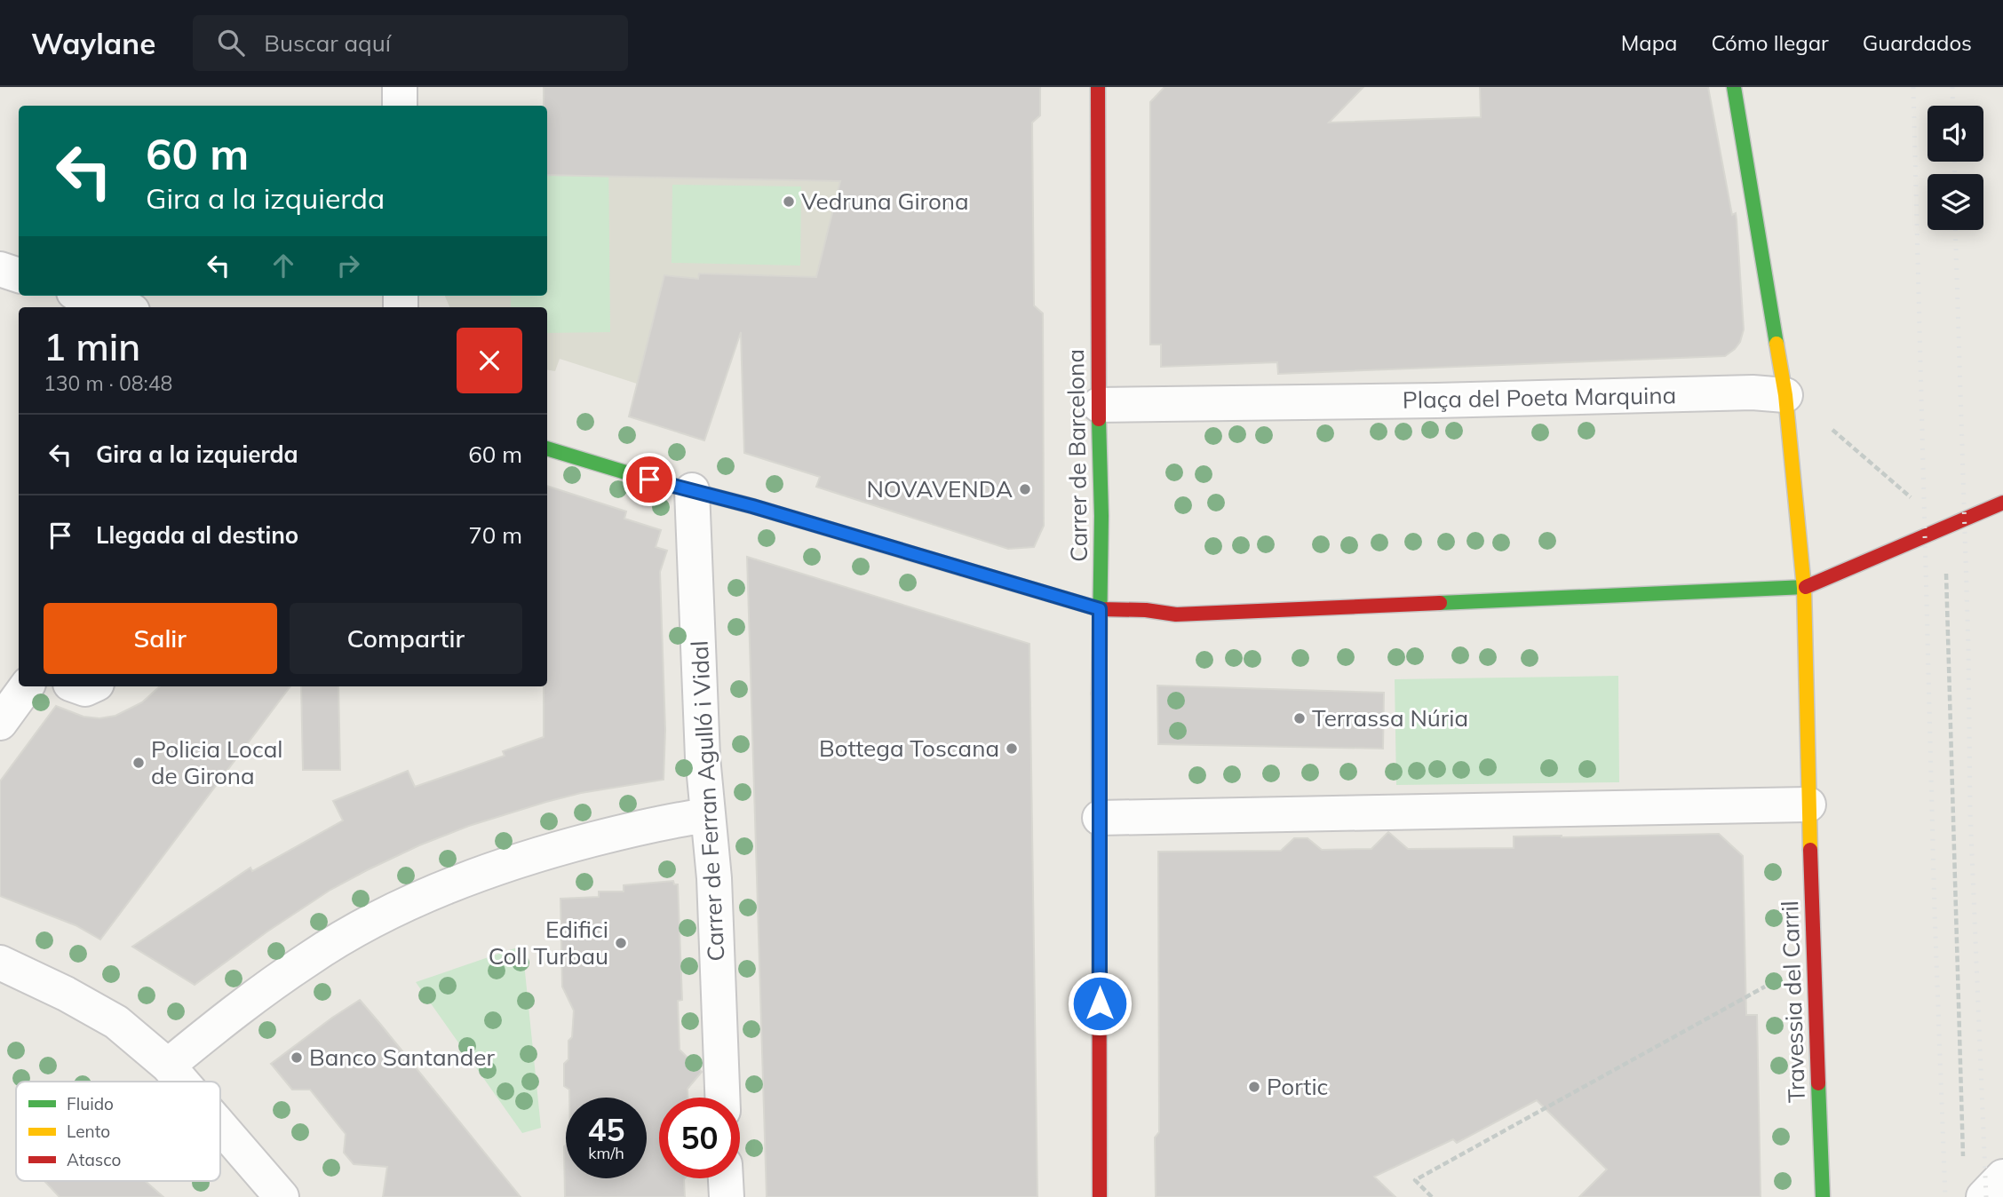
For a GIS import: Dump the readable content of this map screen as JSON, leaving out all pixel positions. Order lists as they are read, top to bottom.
{
  "streets": {
    "street": [
      "Plaça del Poeta Marquina",
      "Carrer de Barcelona",
      "Carrer de Ferran Agulló i Vidal",
      "Travessia del Carril"
    ]
  },
  "crossings": [
    ["Plaça del Poeta Marquina", "Carrer de Barcelona"]
  ],
  "places": [
    "Vedruna Girona",
    "NOVAVENDA",
    "Terrassa Núria",
    "Bottega Toscana",
    "Policia Local de Girona",
    "Edifici Coll Turbau",
    "Banco Santander",
    "Portic"
  ],
  "legend": ["Fluido", "Lento", "Atasco"],
  "page": {
    "header": "Waylane",
    "search": "Buscar aquí",
    "nav": ["Mapa", "Cómo llegar", "Guardados"],
    "turn": ["60 m", "Gira a la izquierda"],
    "heading": ["1 min", "130 m · 08:48"],
    "list": [
      {
        "name": "Gira a la izquierda",
        "value": "60 m"
      },
      {
        "name": "Llegada al destino",
        "value": "70 m"
      }
    ],
    "buttons": ["Salir", "Compartir"],
    "speed": "45 km/h",
    "limit": "50"
  }
}
